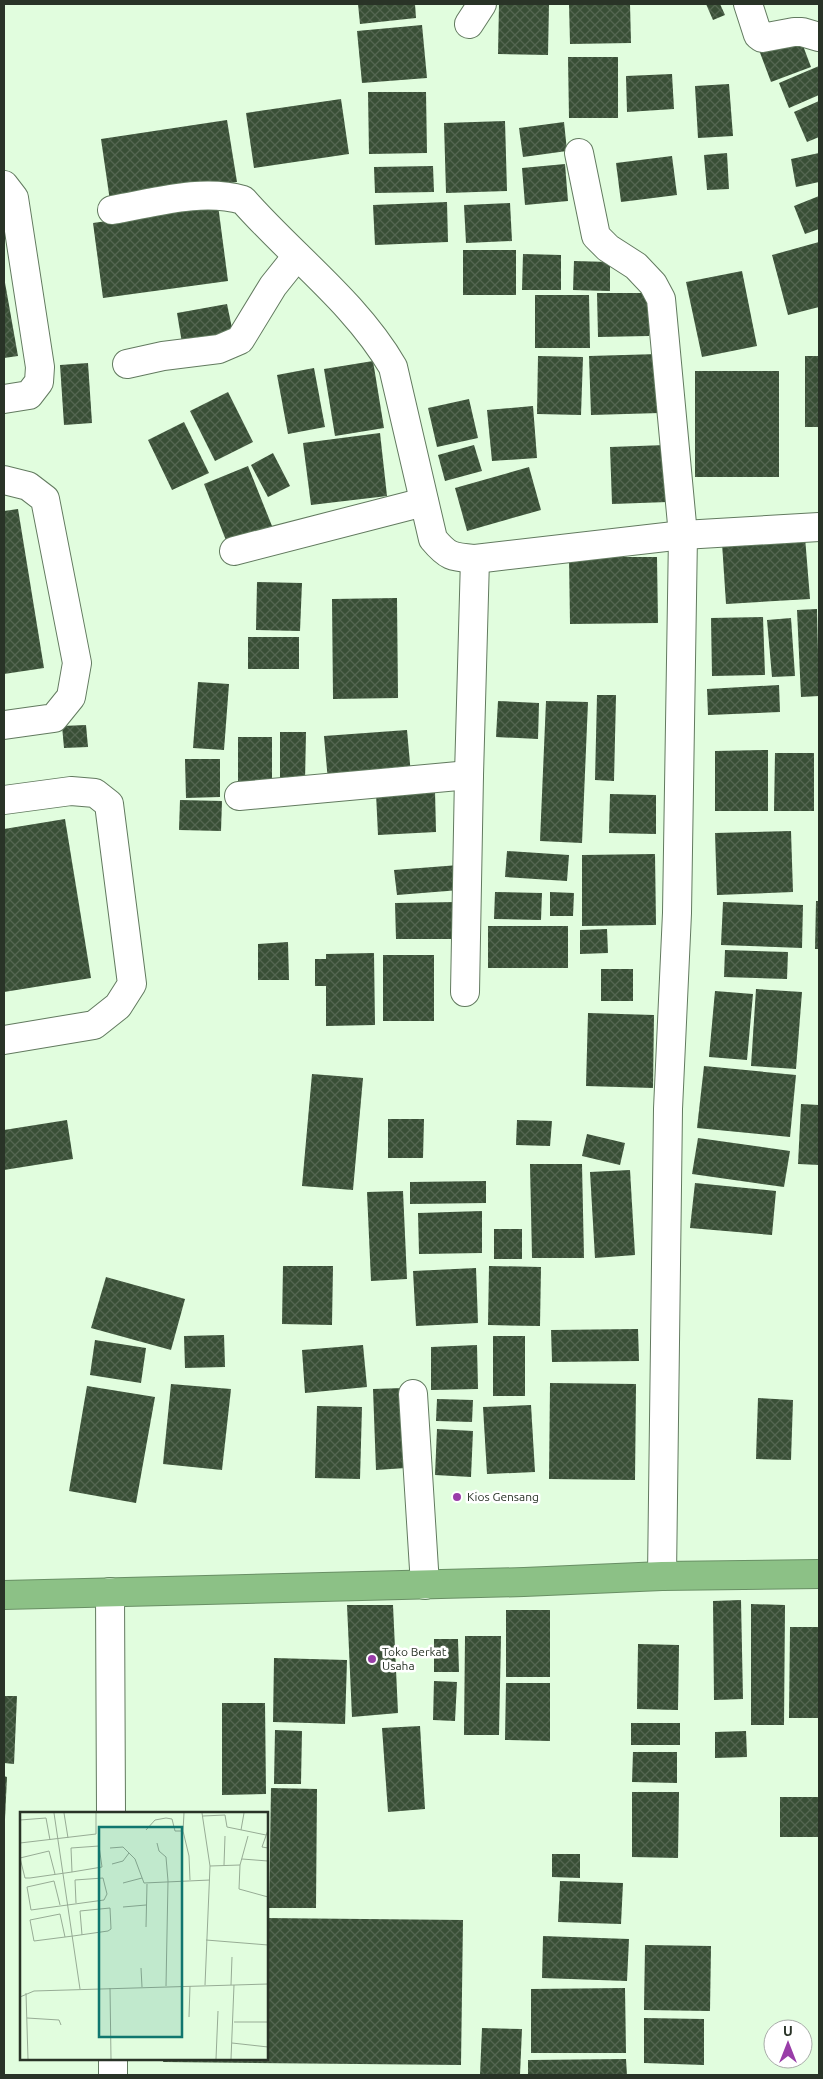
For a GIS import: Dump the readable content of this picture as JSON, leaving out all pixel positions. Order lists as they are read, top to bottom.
{
  "places": ["Kios Gensang", "Toko Berkat Usaha"],
  "north": "top"
}
